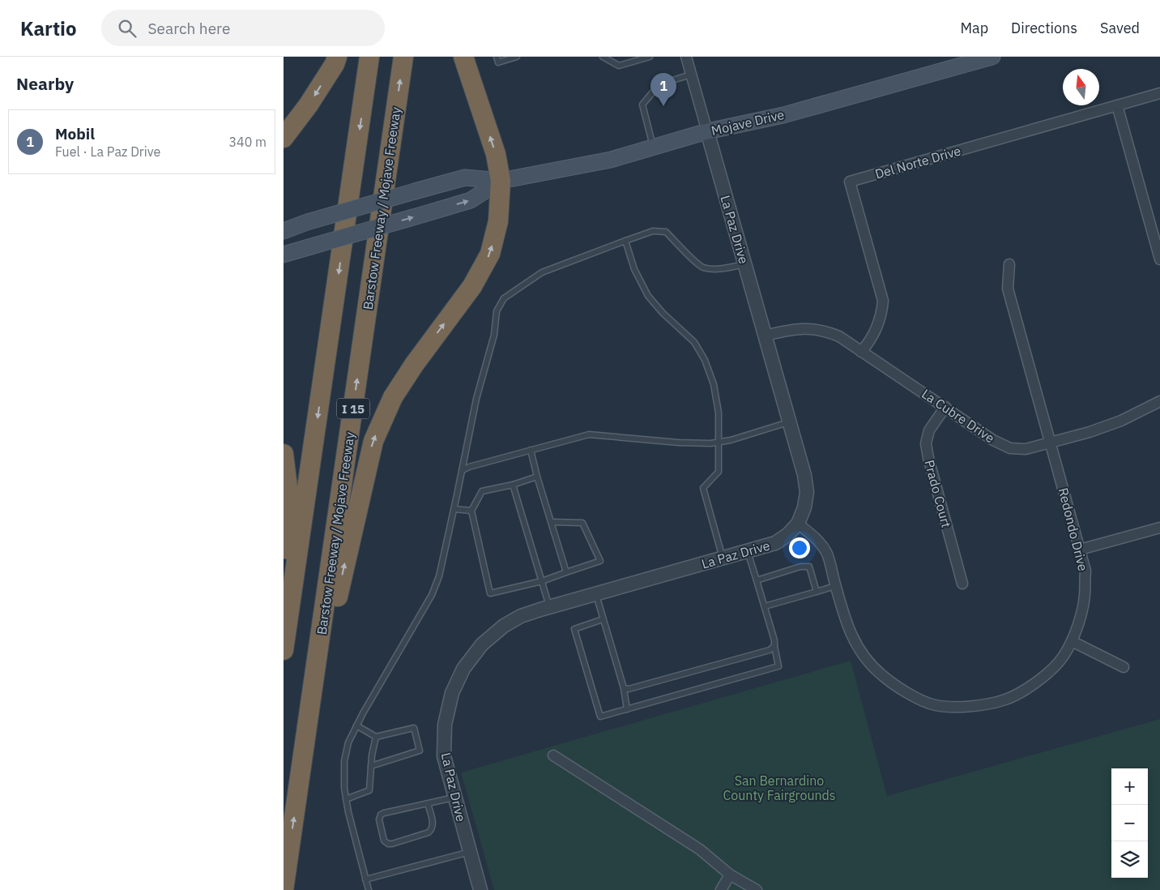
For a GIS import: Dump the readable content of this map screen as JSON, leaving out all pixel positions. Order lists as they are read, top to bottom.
{
  "streets": {
    "highway": ["Barstow Freeway / Mojave Freeway", "I 15"],
    "main road": ["Mojave Drive"],
    "street": [
      "Del Norte Drive",
      "La Paz Drive",
      "La Cubre Drive",
      "Prado Court",
      "Redondo Drive"
    ]
  },
  "crossings": [
    ["Mojave Drive", "La Paz Drive"],
    ["Del Norte Drive", "La Cubre Drive"],
    ["La Paz Drive", "La Cubre Drive"],
    ["La Paz Drive", "Redondo Drive"],
    ["La Cubre Drive", "Prado Court"],
    ["La Cubre Drive", "Redondo Drive"]
  ],
  "parks": ["San Bernardino County Fairgrounds"],
  "north": "top",
  "page": {
    "header": "Kartio",
    "search": "Search here",
    "nav": ["Map", "Directions", "Saved"],
    "heading": "Nearby",
    "pins": "1",
    "list": [
      {
        "mark": "1",
        "name": "Mobil",
        "note": "Fuel · La Paz Drive",
        "value": "340 m"
      }
    ],
    "map_buttons": ["+", "−"]
  }
}
